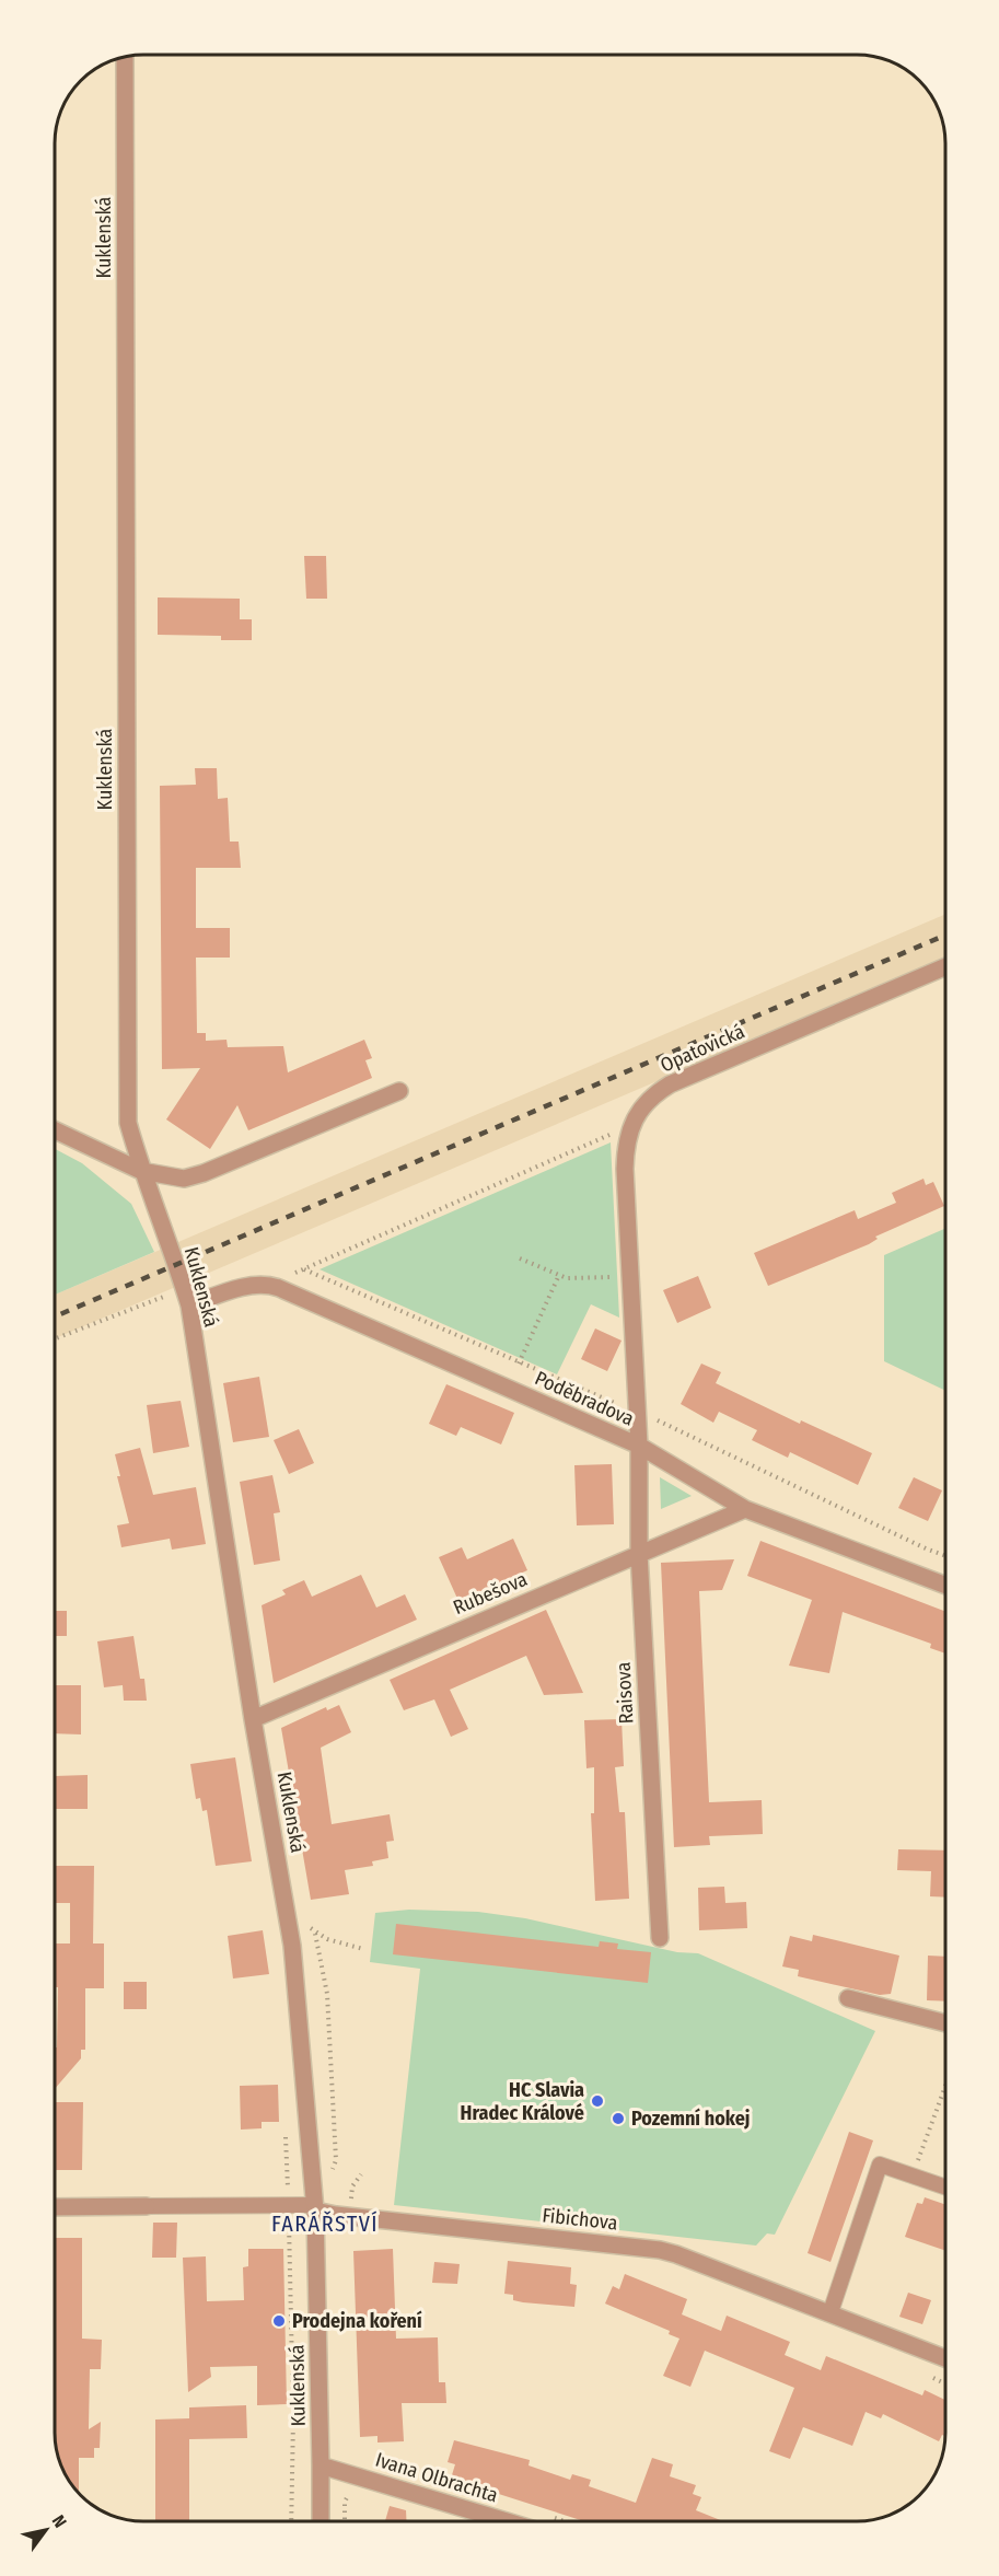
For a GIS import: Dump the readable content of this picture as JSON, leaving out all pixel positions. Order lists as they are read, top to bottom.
{
  "streets": {
    "street": [
      "Kuklenská",
      "Opatovická",
      "Poděbradova",
      "Rubešova",
      "Raisova",
      "Fibichova",
      "Ivana Olbrachta"
    ]
  },
  "crossings": [
    ["Kuklenská", "Rubešova"],
    ["Kuklenská", "Fibichova"],
    ["Kuklenská", "Ivana Olbrachta"],
    ["Opatovická", "Poděbradova"],
    ["Opatovická", "Raisova"],
    ["Poděbradova", "Rubešova"],
    ["Poděbradova", "Raisova"],
    ["Rubešova", "Raisova"]
  ],
  "districts": ["FARÁŘSTVÍ"],
  "places": ["HC Slavia Hradec Králové", "Pozemní hokej", "Prodejna koření"],
  "north": "top right"
}
